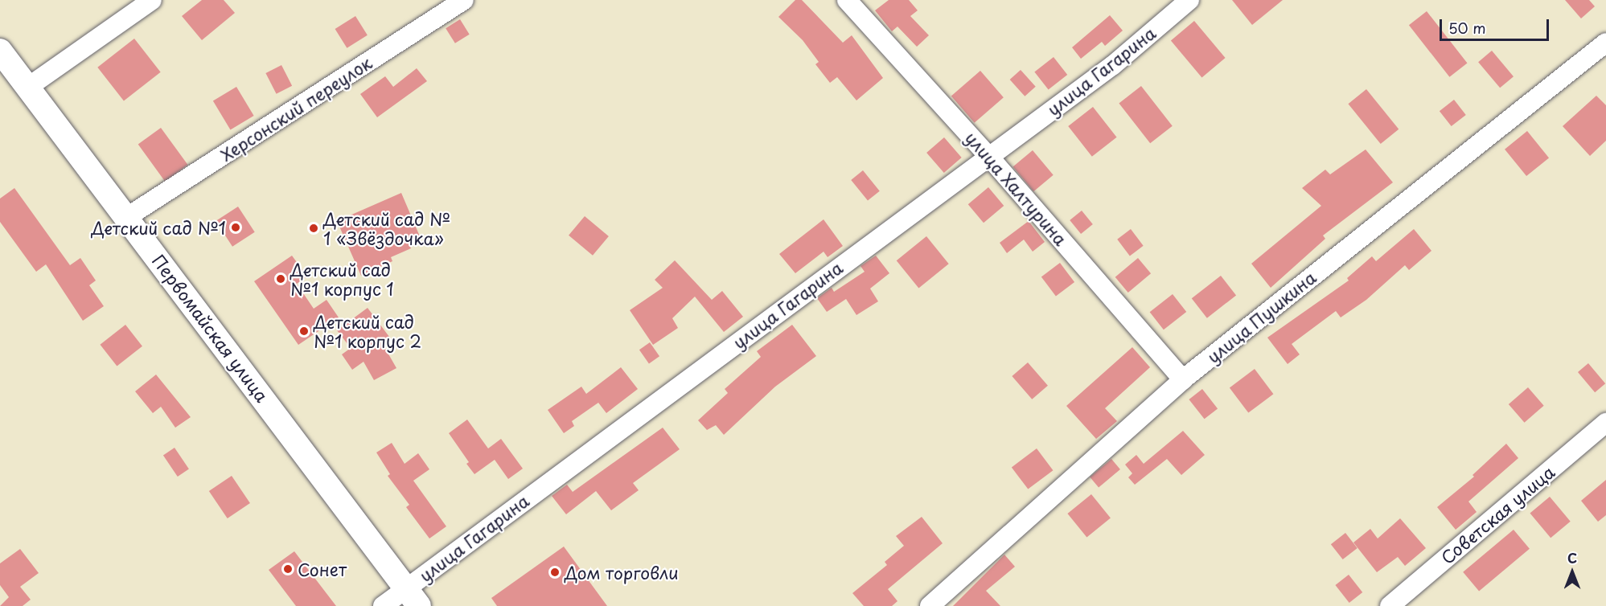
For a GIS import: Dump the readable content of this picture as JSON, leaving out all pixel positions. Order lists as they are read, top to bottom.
{
  "streets": {
    "main road": ["Первомайская улица"],
    "street": [
      "улица Гагарина",
      "Херсонский переулок",
      "улица Халтурина",
      "улица Пушкина",
      "Советская улица"
    ]
  },
  "crossings": [
    ["улица Гагарина", "улица Халтурина"],
    ["улица Гагарина", "Первомайская улица"],
    ["Херсонский переулок", "Первомайская улица"],
    ["улица Халтурина", "улица Пушкина"]
  ],
  "places": [
    "Детский сад №1",
    "Детский сад № 1 «Звёздочка»",
    "Детский сад №1 корпус 1",
    "Детский сад №1 корпус 2",
    "Сонет",
    "Дом торговли"
  ],
  "scale_bar": "50 m",
  "north": "top"
}
